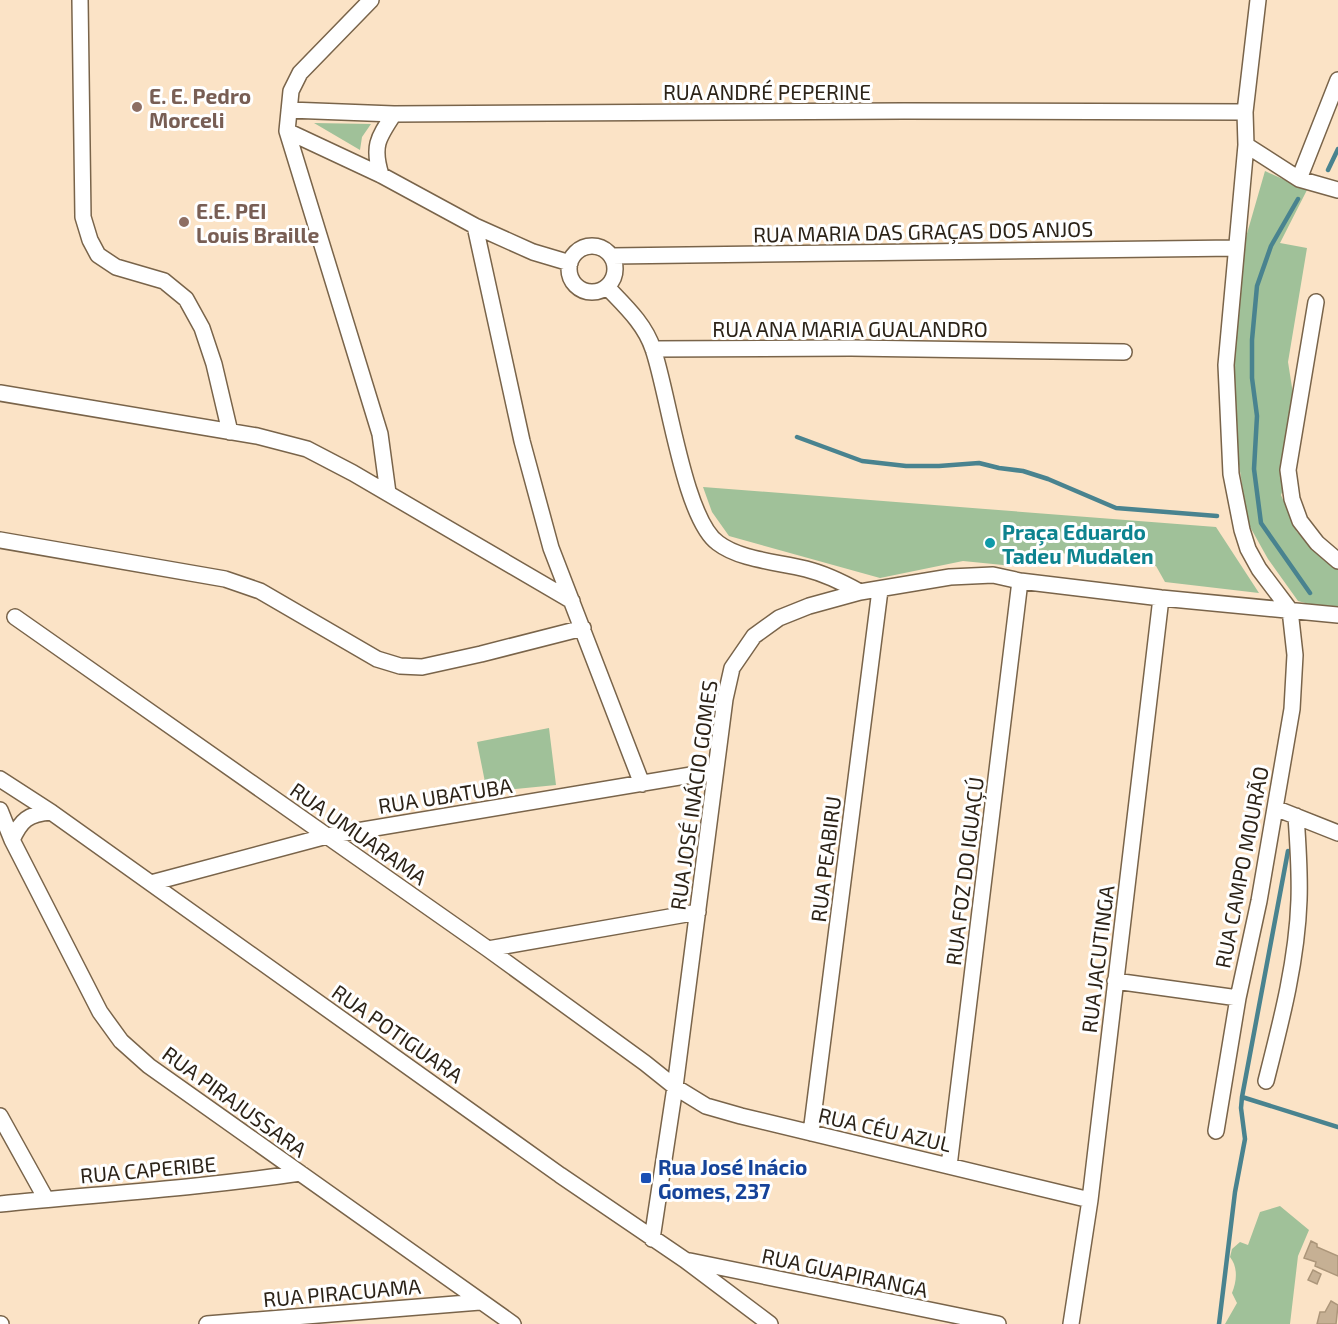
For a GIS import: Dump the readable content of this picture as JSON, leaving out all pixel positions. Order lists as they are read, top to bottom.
{
  "streets": {
    "street": [
      "RUA ANDRÉ PEPERINE",
      "RUA MARIA DAS GRAÇAS DOS ANJOS",
      "RUA ANA MARIA GUALANDRO",
      "RUA UBATUBA",
      "RUA JOSÉ INÁCIO GOMES",
      "RUA UMUARAMA",
      "RUA PEABIRU",
      "RUA CAMPO MOURÃO",
      "RUA FOZ DO IGUAÇÚ",
      "RUA JACUTINGA",
      "RUA POTIGUARA",
      "RUA PIRAJUSSARA",
      "RUA CÉU AZUL",
      "RUA CAPERIBE",
      "RUA GUAPIRANGA",
      "RUA PIRACUAMA"
    ]
  },
  "crossings": [
    ["RUA UBATUBA", "RUA JOSÉ INÁCIO GOMES"],
    ["RUA UBATUBA", "RUA UMUARAMA"],
    ["RUA UBATUBA", "RUA POTIGUARA"],
    ["RUA JOSÉ INÁCIO GOMES", "RUA UMUARAMA"],
    ["RUA JOSÉ INÁCIO GOMES", "RUA PEABIRU"],
    ["RUA JOSÉ INÁCIO GOMES", "RUA CAMPO MOURÃO"],
    ["RUA JOSÉ INÁCIO GOMES", "RUA FOZ DO IGUAÇÚ"],
    ["RUA JOSÉ INÁCIO GOMES", "RUA JACUTINGA"],
    ["RUA JOSÉ INÁCIO GOMES", "RUA POTIGUARA"],
    ["RUA JOSÉ INÁCIO GOMES", "RUA CÉU AZUL"],
    ["RUA UMUARAMA", "RUA CÉU AZUL"],
    ["RUA PEABIRU", "RUA CÉU AZUL"],
    ["RUA FOZ DO IGUAÇÚ", "RUA CÉU AZUL"],
    ["RUA JACUTINGA", "RUA CÉU AZUL"],
    ["RUA POTIGUARA", "RUA GUAPIRANGA"],
    ["RUA PIRAJUSSARA", "RUA CAPERIBE"],
    ["RUA PIRAJUSSARA", "RUA PIRACUAMA"]
  ],
  "places": {
    "other": ["E. E. Pedro Morceli", "E.E. PEI Louis Braille", "Praça Eduardo Tadeu Mudalen"],
    "transit": ["Rua José Inácio Gomes, 237"]
  }
}
